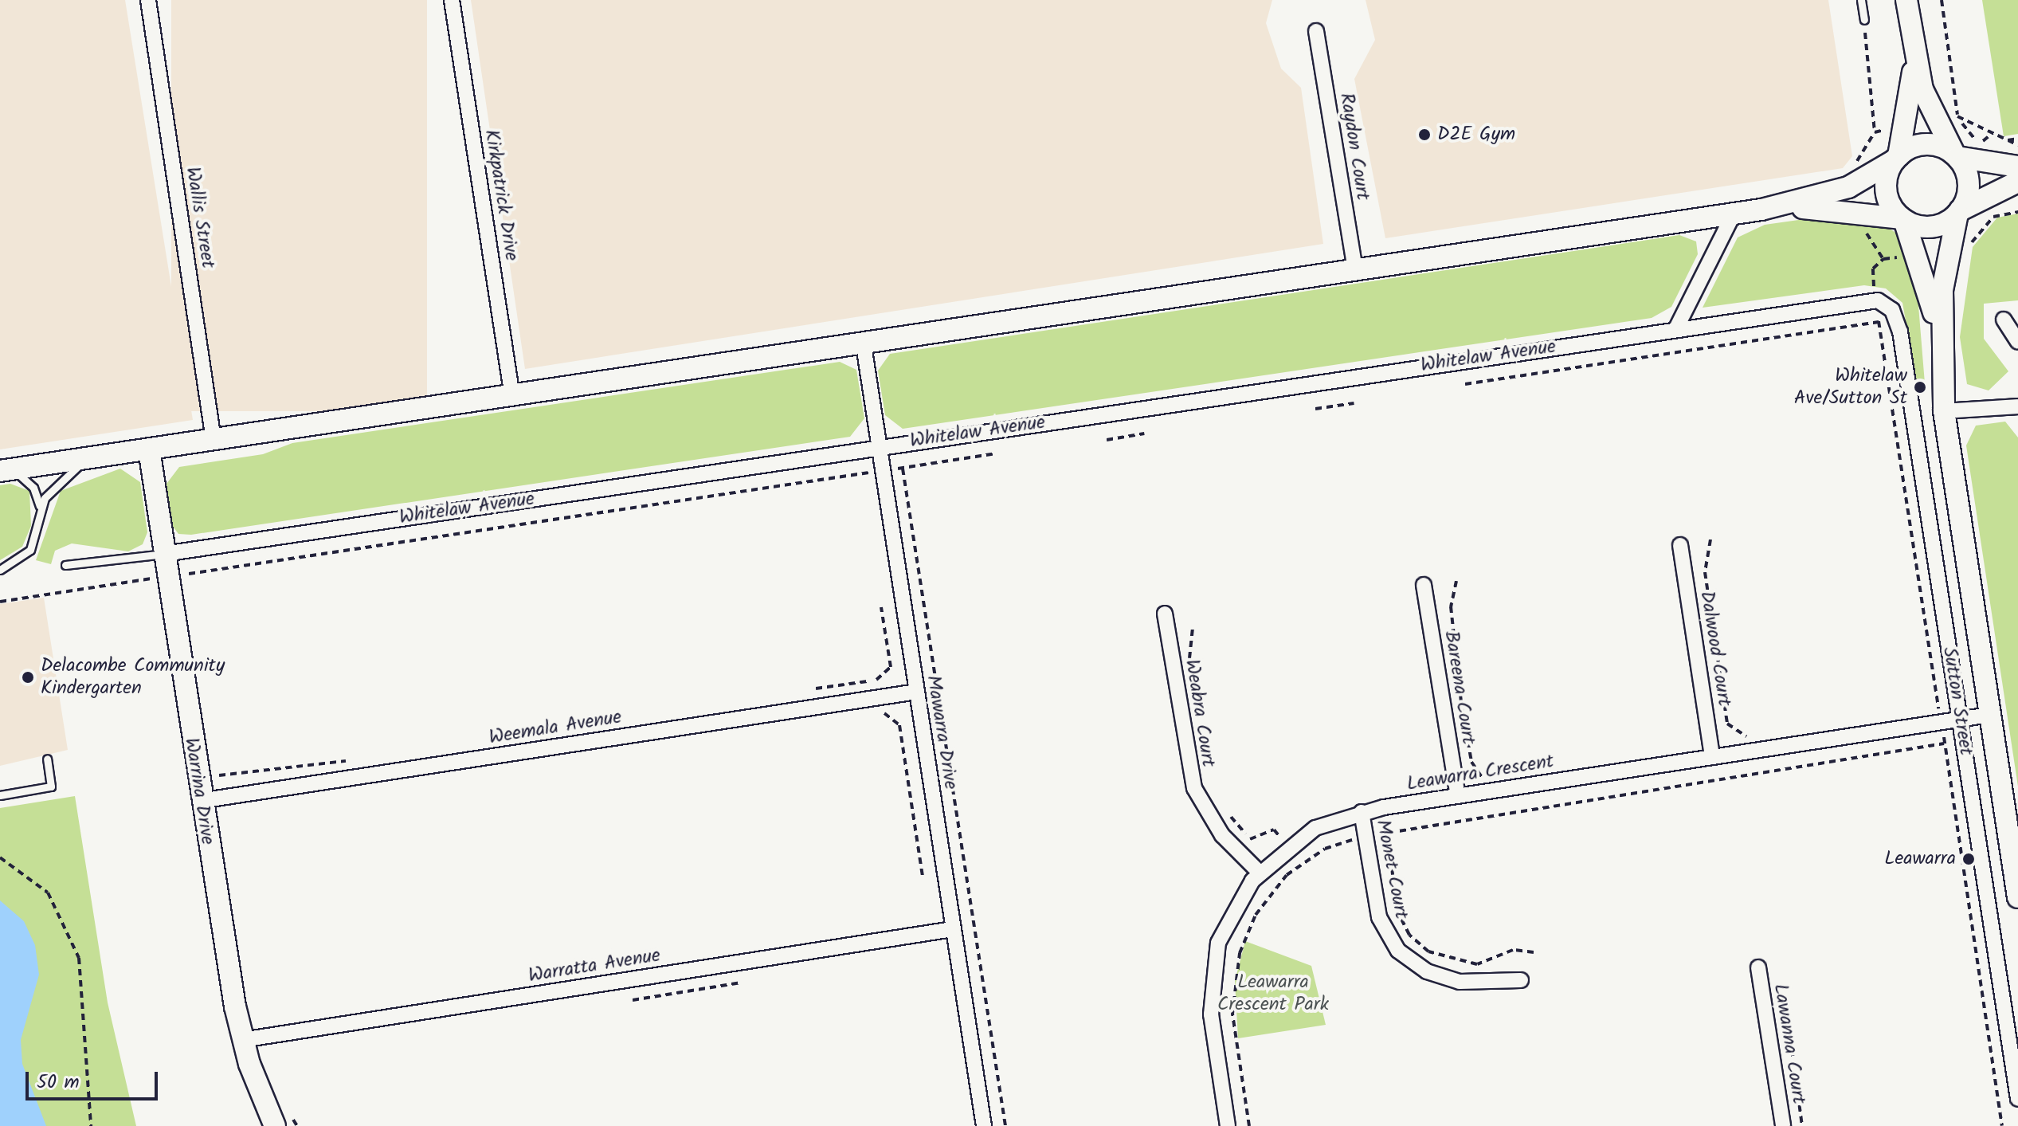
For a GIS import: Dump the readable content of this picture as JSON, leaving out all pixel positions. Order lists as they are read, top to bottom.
{
  "streets": {
    "street": [
      "Raydon Court",
      "Kirkpatrick Drive",
      "Wallis Street",
      "Whitelaw Avenue",
      "Dalwood Court",
      "Bareena Court",
      "Sutton Street",
      "Weabra Court",
      "Weemala Avenue",
      "Mawarra Drive",
      "Leawarra Crescent",
      "Warrina Drive",
      "Monet Court",
      "Warratta Avenue",
      "Lawanna Court"
    ]
  },
  "crossings": [
    ["Whitelaw Avenue", "Sutton Street"],
    ["Whitelaw Avenue", "Mawarra Drive"],
    ["Whitelaw Avenue", "Warrina Drive"],
    ["Dalwood Court", "Leawarra Crescent"],
    ["Bareena Court", "Leawarra Crescent"],
    ["Sutton Street", "Leawarra Crescent"],
    ["Weabra Court", "Leawarra Crescent"],
    ["Weemala Avenue", "Mawarra Drive"],
    ["Weemala Avenue", "Warrina Drive"],
    ["Mawarra Drive", "Warratta Avenue"],
    ["Leawarra Crescent", "Monet Court"],
    ["Warrina Drive", "Warratta Avenue"]
  ],
  "parks": ["Leawarra Crescent Park"],
  "places": [
    "D2E Gym",
    "Whitelaw Ave/Sutton St",
    "Delacombe Community Kindergarten",
    "Leawarra"
  ],
  "scale_bar": "50 m"
}
